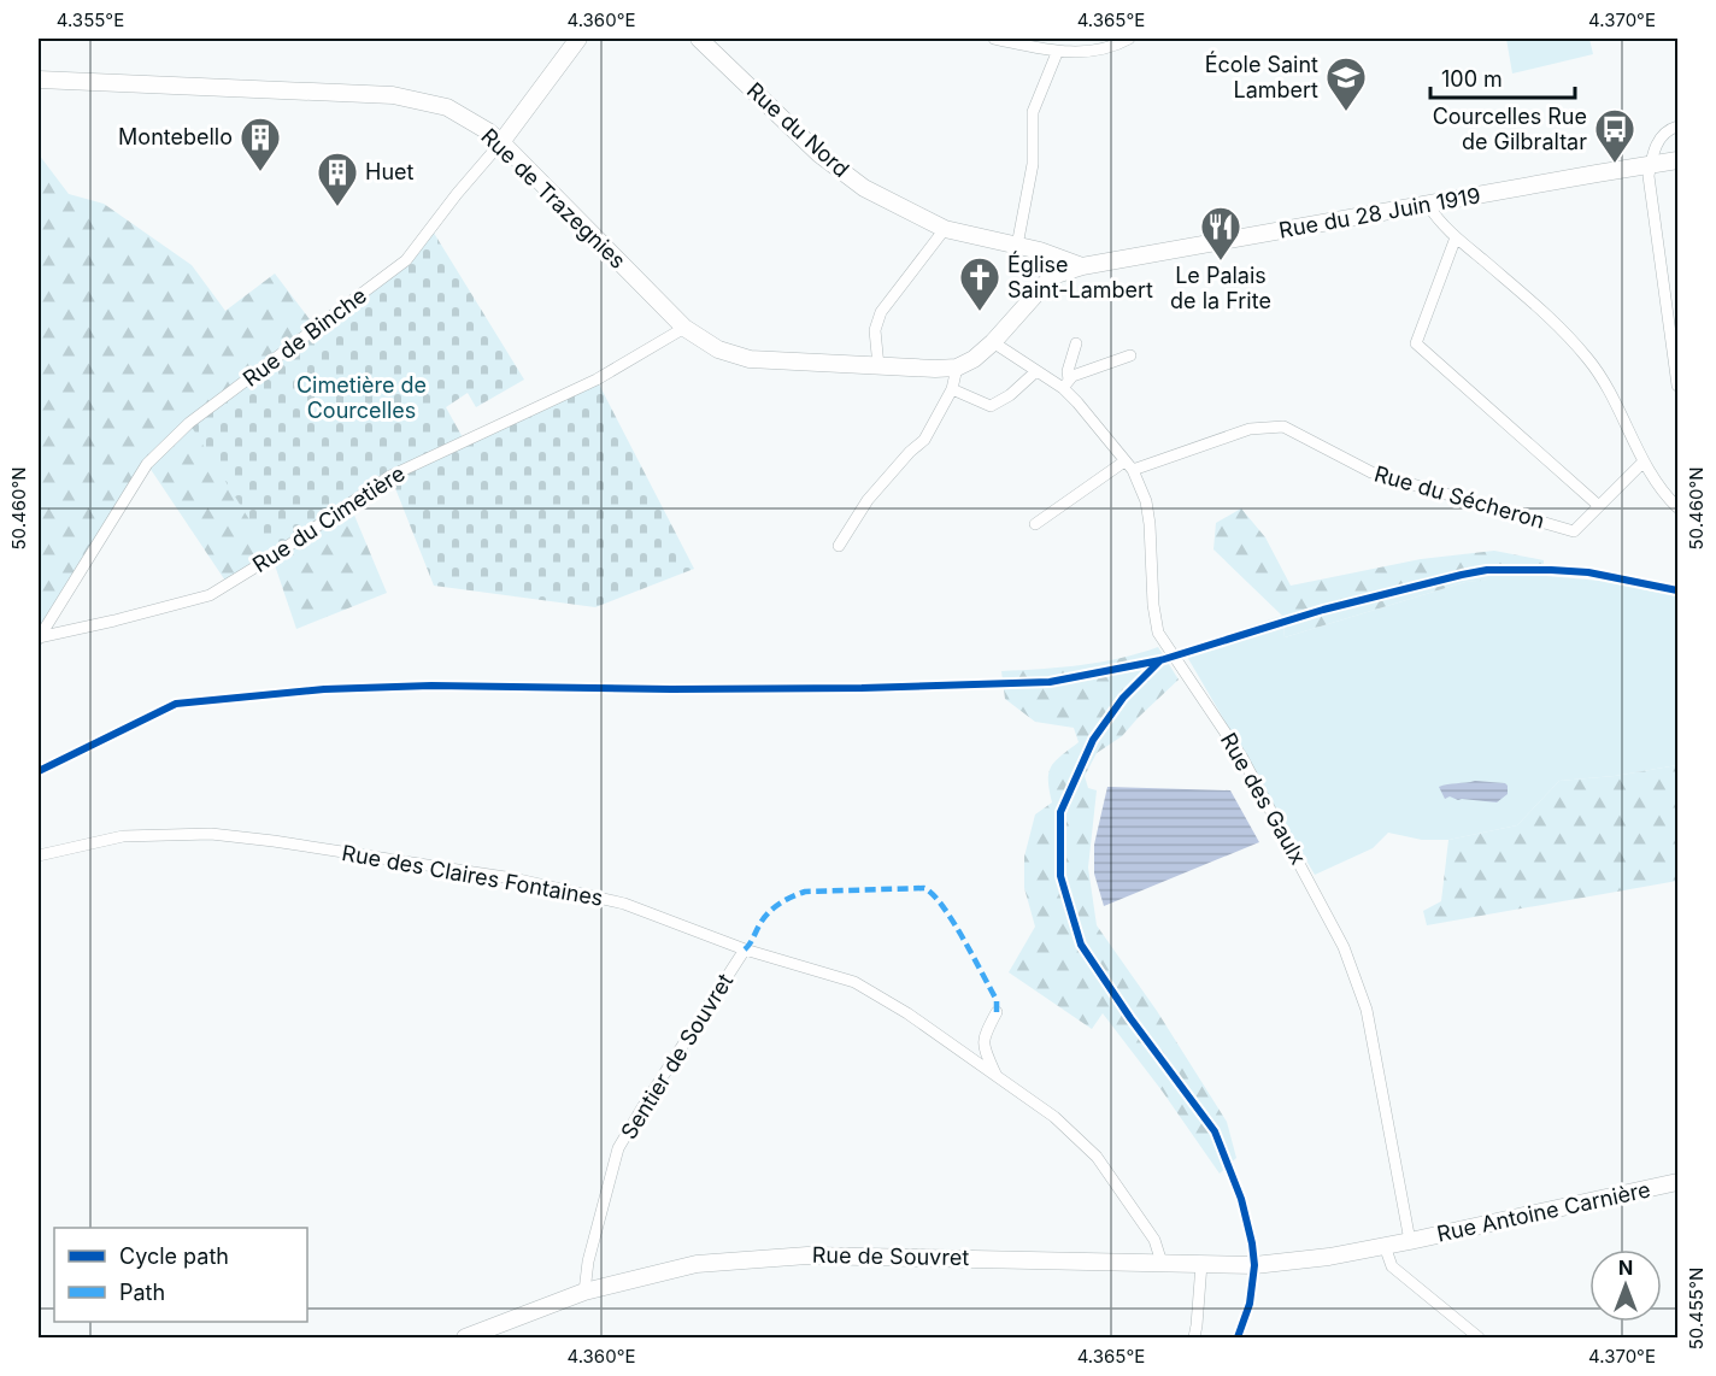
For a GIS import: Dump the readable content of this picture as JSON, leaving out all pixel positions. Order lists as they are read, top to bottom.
{
  "streets": {
    "main road": [
      "Rue du Nord",
      "Rue de Trazegnies",
      "Rue du 28 Juin 1919",
      "Rue de Binche",
      "Rue Antoine Carnière",
      "Rue de Souvret"
    ],
    "street": [
      "Rue du Sécheron",
      "Rue du Cimetière",
      "Rue des Gaulx",
      "Rue des Claires Fontaines",
      "Sentier de Souvret"
    ]
  },
  "crossings": [
    ["Rue du Nord", "Rue du 28 Juin 1919"],
    ["Rue de Trazegnies", "Rue du 28 Juin 1919"],
    ["Rue de Trazegnies", "Rue de Binche"],
    ["Rue de Trazegnies", "Rue du Cimetière"],
    ["Rue du 28 Juin 1919", "Rue des Gaulx"],
    ["Rue de Binche", "Rue du Cimetière"],
    ["Rue du Sécheron", "Rue des Gaulx"],
    ["Rue des Gaulx", "Rue Antoine Carnière"],
    ["Rue des Gaulx", "Rue de Souvret"],
    ["Rue des Claires Fontaines", "Sentier de Souvret"],
    ["Rue des Claires Fontaines", "Rue de Souvret"],
    ["Sentier de Souvret", "Rue de Souvret"],
    ["Rue Antoine Carnière", "Rue de Souvret"]
  ],
  "parks": ["Cimetière de Courcelles"],
  "places": {
    "school or university": ["École Saint Lambert"],
    "bus stop": ["Courcelles Rue de Gilbraltar"],
    "building": ["Montebello", "Huet"],
    "restaurant": ["Le Palais de la Frite"],
    "church": ["Église Saint-Lambert"]
  },
  "legend": ["Cycle path", "Path"],
  "scale_bar": "100 m",
  "north": "top",
  "coordinates": [
    "4.355°E",
    "4.360°E",
    "4.365°E",
    "4.370°E",
    "50.460°N",
    "50.455°N"
  ]
}
